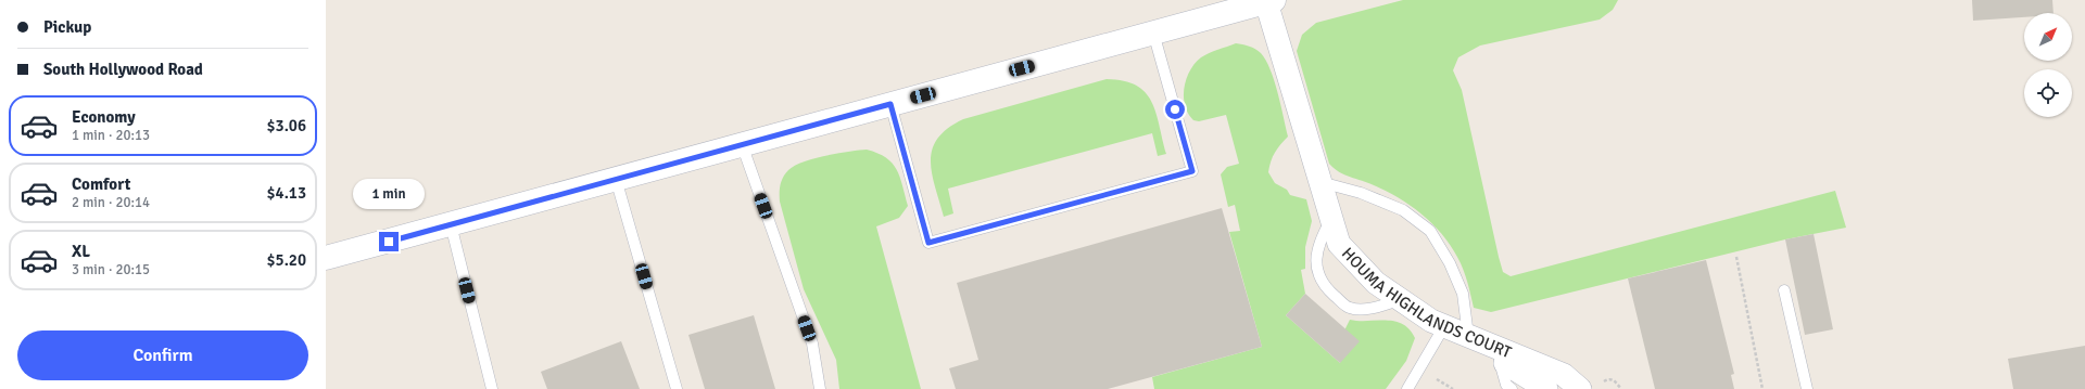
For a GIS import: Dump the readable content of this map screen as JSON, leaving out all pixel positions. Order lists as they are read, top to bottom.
{
  "streets": {
    "street": ["HOUMA HIGHLANDS COURT"]
  },
  "north": "top right",
  "page": {
    "banner": ["Pickup", "South Hollywood Road"],
    "list": [
      {
        "name": "Economy",
        "note": "1 min · 20:13",
        "value": "$3.06"
      },
      {
        "name": "Comfort",
        "note": "2 min · 20:14",
        "value": "$4.13"
      },
      {
        "name": "XL",
        "note": "3 min · 20:15",
        "value": "$5.20"
      }
    ],
    "bubble": "1 min",
    "buttons": "Confirm"
  }
}
